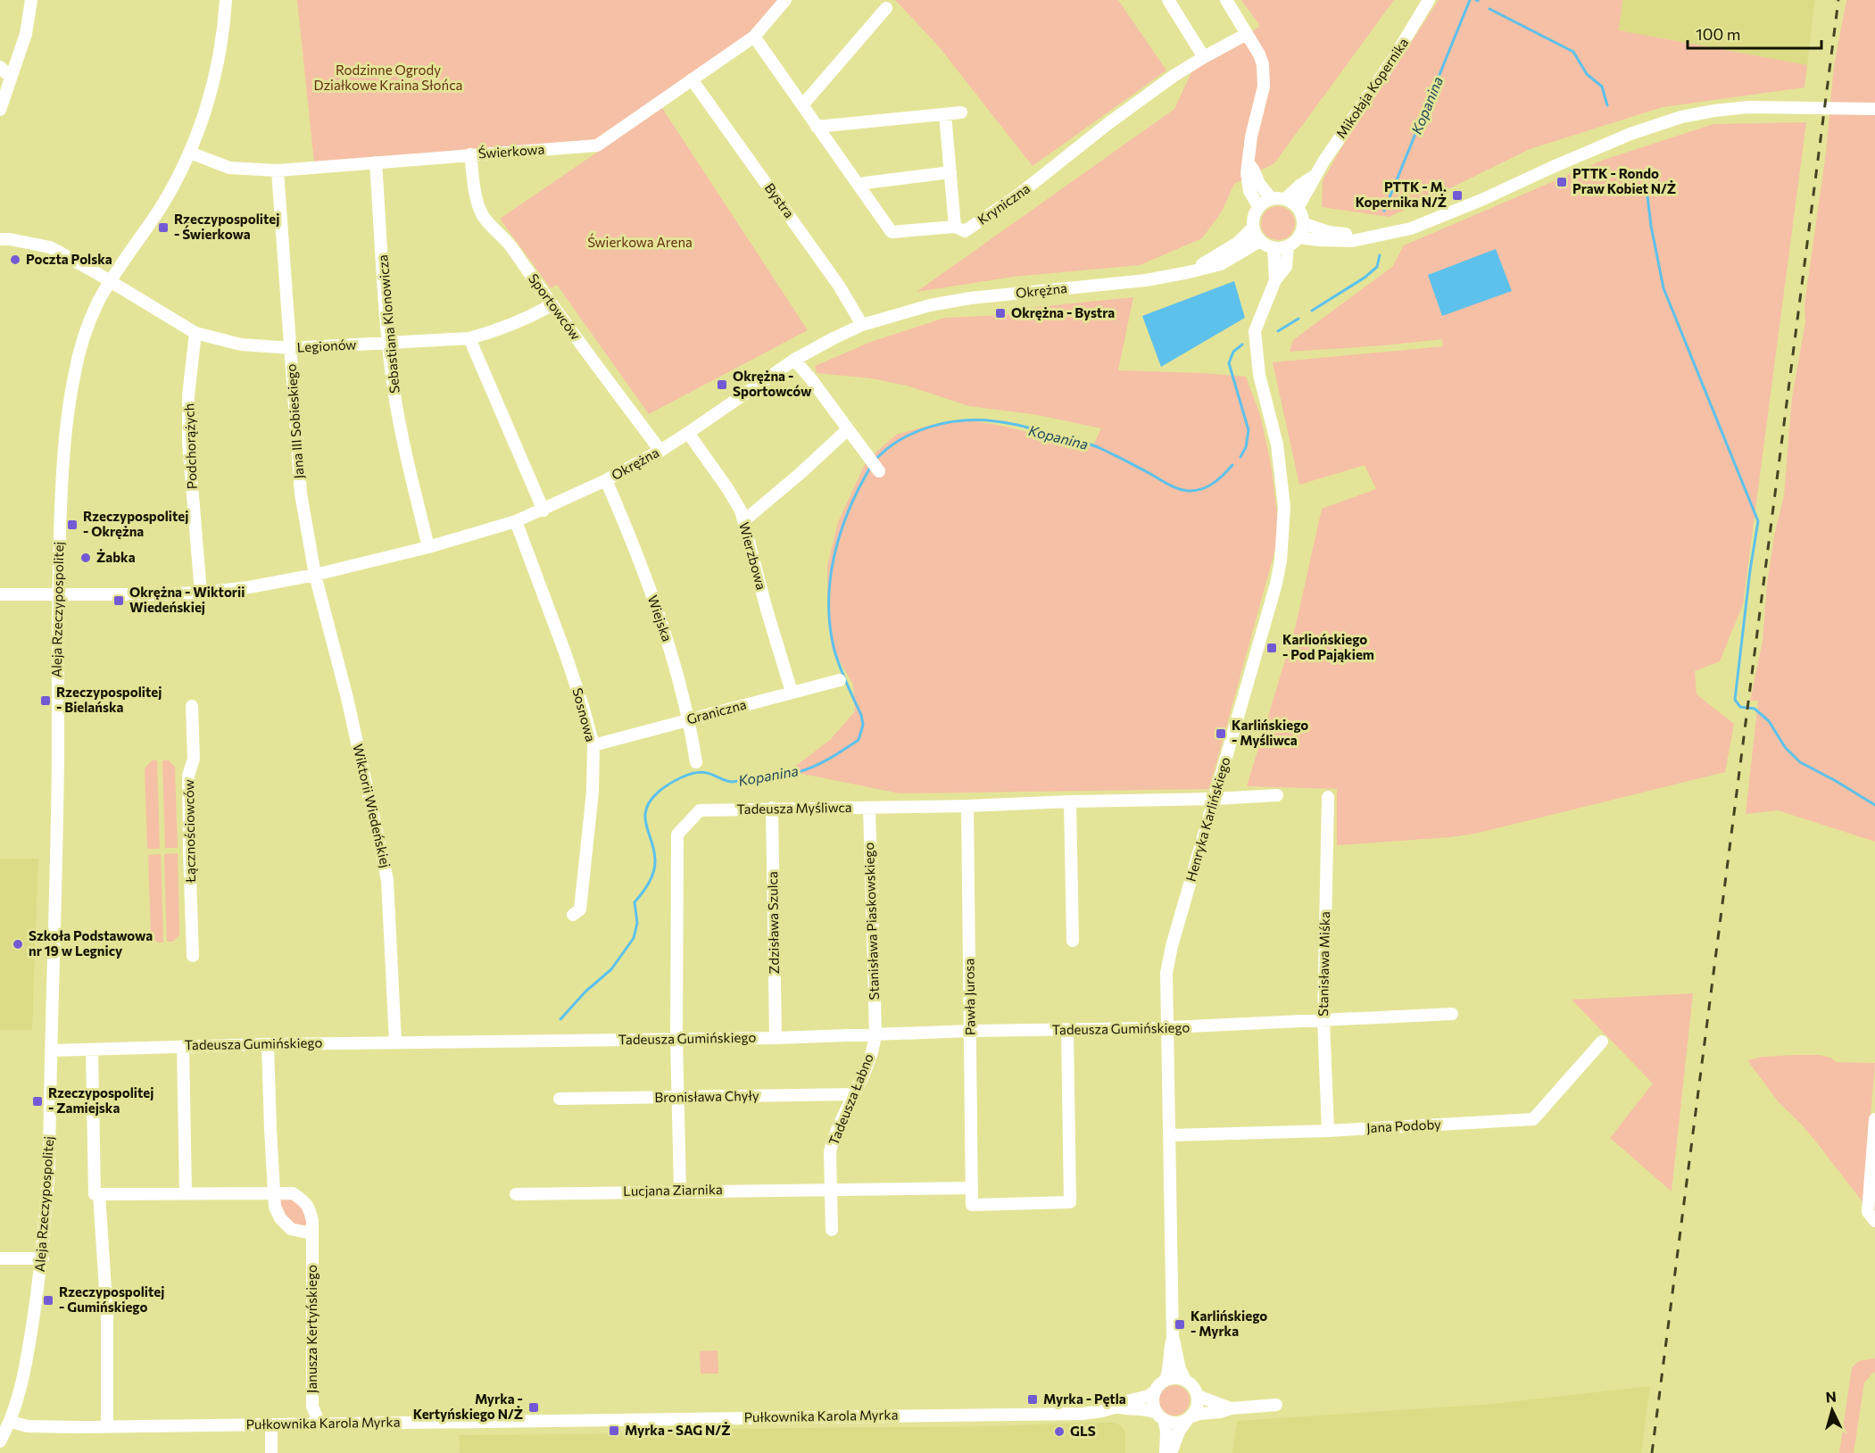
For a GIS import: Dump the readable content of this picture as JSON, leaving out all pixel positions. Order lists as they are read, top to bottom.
{
  "streets": {
    "street": [
      "Mikołaja Kopernika",
      "Świerkowa",
      "Bystra",
      "Kryniczna",
      "Okrężna",
      "Sportowców",
      "Sebastiana Klonowicza",
      "Legionów",
      "Jana III Sobieskiego",
      "Podchorążych",
      "Wierzbowa",
      "Aleja Rzeczypospolitej",
      "Wiejska",
      "Graniczna",
      "Sosnowa",
      "Wiktorii Wiedeńskiej",
      "Tadeusza Myśliwca",
      "Henryka Karlińskiego",
      "Łącznościowców",
      "Stanisława Piaskowskiego",
      "Zdzisława Szulca",
      "Stanisława Miśka",
      "Pawła Jurosa",
      "Tadeusza Gumińskiego",
      "Bronisława Chyły",
      "Tadeusza Łabno",
      "Jana Podoby",
      "Lucjana Ziarnika",
      "Janusza Kertyńskiego",
      "Pułkownika Karola Myrka"
    ]
  },
  "crossings": [
    ["Mikołaja Kopernika", "Okrężna"],
    ["Mikołaja Kopernika", "Henryka Karlińskiego"],
    ["Świerkowa", "Bystra"],
    ["Świerkowa", "Kryniczna"],
    ["Świerkowa", "Sportowców"],
    ["Świerkowa", "Sebastiana Klonowicza"],
    ["Świerkowa", "Jana III Sobieskiego"],
    ["Świerkowa", "Aleja Rzeczypospolitej"],
    ["Bystra", "Okrężna"],
    ["Okrężna", "Sportowców"],
    ["Okrężna", "Sebastiana Klonowicza"],
    ["Okrężna", "Jana III Sobieskiego"],
    ["Okrężna", "Podchorążych"],
    ["Okrężna", "Wierzbowa"],
    ["Okrężna", "Aleja Rzeczypospolitej"],
    ["Okrężna", "Wiejska"],
    ["Okrężna", "Sosnowa"],
    ["Okrężna", "Wiktorii Wiedeńskiej"],
    ["Okrężna", "Henryka Karlińskiego"],
    ["Sportowców", "Legionów"],
    ["Sebastiana Klonowicza", "Legionów"],
    ["Legionów", "Jana III Sobieskiego"],
    ["Legionów", "Podchorążych"],
    ["Legionów", "Aleja Rzeczypospolitej"],
    ["Jana III Sobieskiego", "Wiktorii Wiedeńskiej"],
    ["Wierzbowa", "Graniczna"],
    ["Aleja Rzeczypospolitej", "Tadeusza Gumińskiego"],
    ["Aleja Rzeczypospolitej", "Pułkownika Karola Myrka"],
    ["Wiejska", "Graniczna"],
    ["Graniczna", "Sosnowa"],
    ["Wiktorii Wiedeńskiej", "Tadeusza Gumińskiego"],
    ["Tadeusza Myśliwca", "Henryka Karlińskiego"],
    ["Tadeusza Myśliwca", "Stanisława Piaskowskiego"],
    ["Tadeusza Myśliwca", "Zdzisława Szulca"],
    ["Tadeusza Myśliwca", "Pawła Jurosa"],
    ["Tadeusza Myśliwca", "Tadeusza Gumińskiego"],
    ["Tadeusza Myśliwca", "Bronisława Chyły"],
    ["Tadeusza Myśliwca", "Lucjana Ziarnika"],
    ["Henryka Karlińskiego", "Tadeusza Gumińskiego"],
    ["Henryka Karlińskiego", "Jana Podoby"],
    ["Henryka Karlińskiego", "Pułkownika Karola Myrka"],
    ["Stanisława Piaskowskiego", "Tadeusza Gumińskiego"],
    ["Stanisława Piaskowskiego", "Tadeusza Łabno"],
    ["Zdzisława Szulca", "Tadeusza Gumińskiego"],
    ["Stanisława Miśka", "Tadeusza Gumińskiego"],
    ["Stanisława Miśka", "Jana Podoby"],
    ["Pawła Jurosa", "Tadeusza Gumińskiego"],
    ["Pawła Jurosa", "Lucjana Ziarnika"],
    ["Tadeusza Gumińskiego", "Tadeusza Łabno"],
    ["Bronisława Chyły", "Tadeusza Łabno"],
    ["Tadeusza Łabno", "Lucjana Ziarnika"],
    ["Janusza Kertyńskiego", "Pułkownika Karola Myrka"]
  ],
  "water": ["Kopanina"],
  "parks": ["Rodzinne Ogrody Działkowe Kraina Słońca", "Świerkowa Arena"],
  "places": {
    "transit": [
      "PTTK - Rondo Praw Kobiet N/Ż",
      "PTTK - M. Kopernika N/Ż",
      "Rzeczypospolitej - Świerkowa",
      "Okrężna - Bystra",
      "Okrężna - Sportowców",
      "Rzeczypospolitej - Okrężna",
      "Okrężna - Wiktorii Wiedeńskiej",
      "Karliońskiego - Pod Pająkiem",
      "Rzeczypospolitej - Bielańska",
      "Karlińskiego - Myśliwca",
      "Rzeczypospolitej - Zamiejska",
      "Rzeczypospolitej - Gumińskiego",
      "Karlińskiego - Myrka",
      "Myrka - Pętla",
      "Myrka - Kertyńskiego N/Ż",
      "Myrka - SAG N/Ż"
    ],
    "other": [
      "Poczta Polska",
      "Żabka",
      "Szkoła Podstawowa nr 19 w Legnicy",
      "GLS"
    ]
  },
  "scale_bar": "100 m",
  "north": "top"
}
